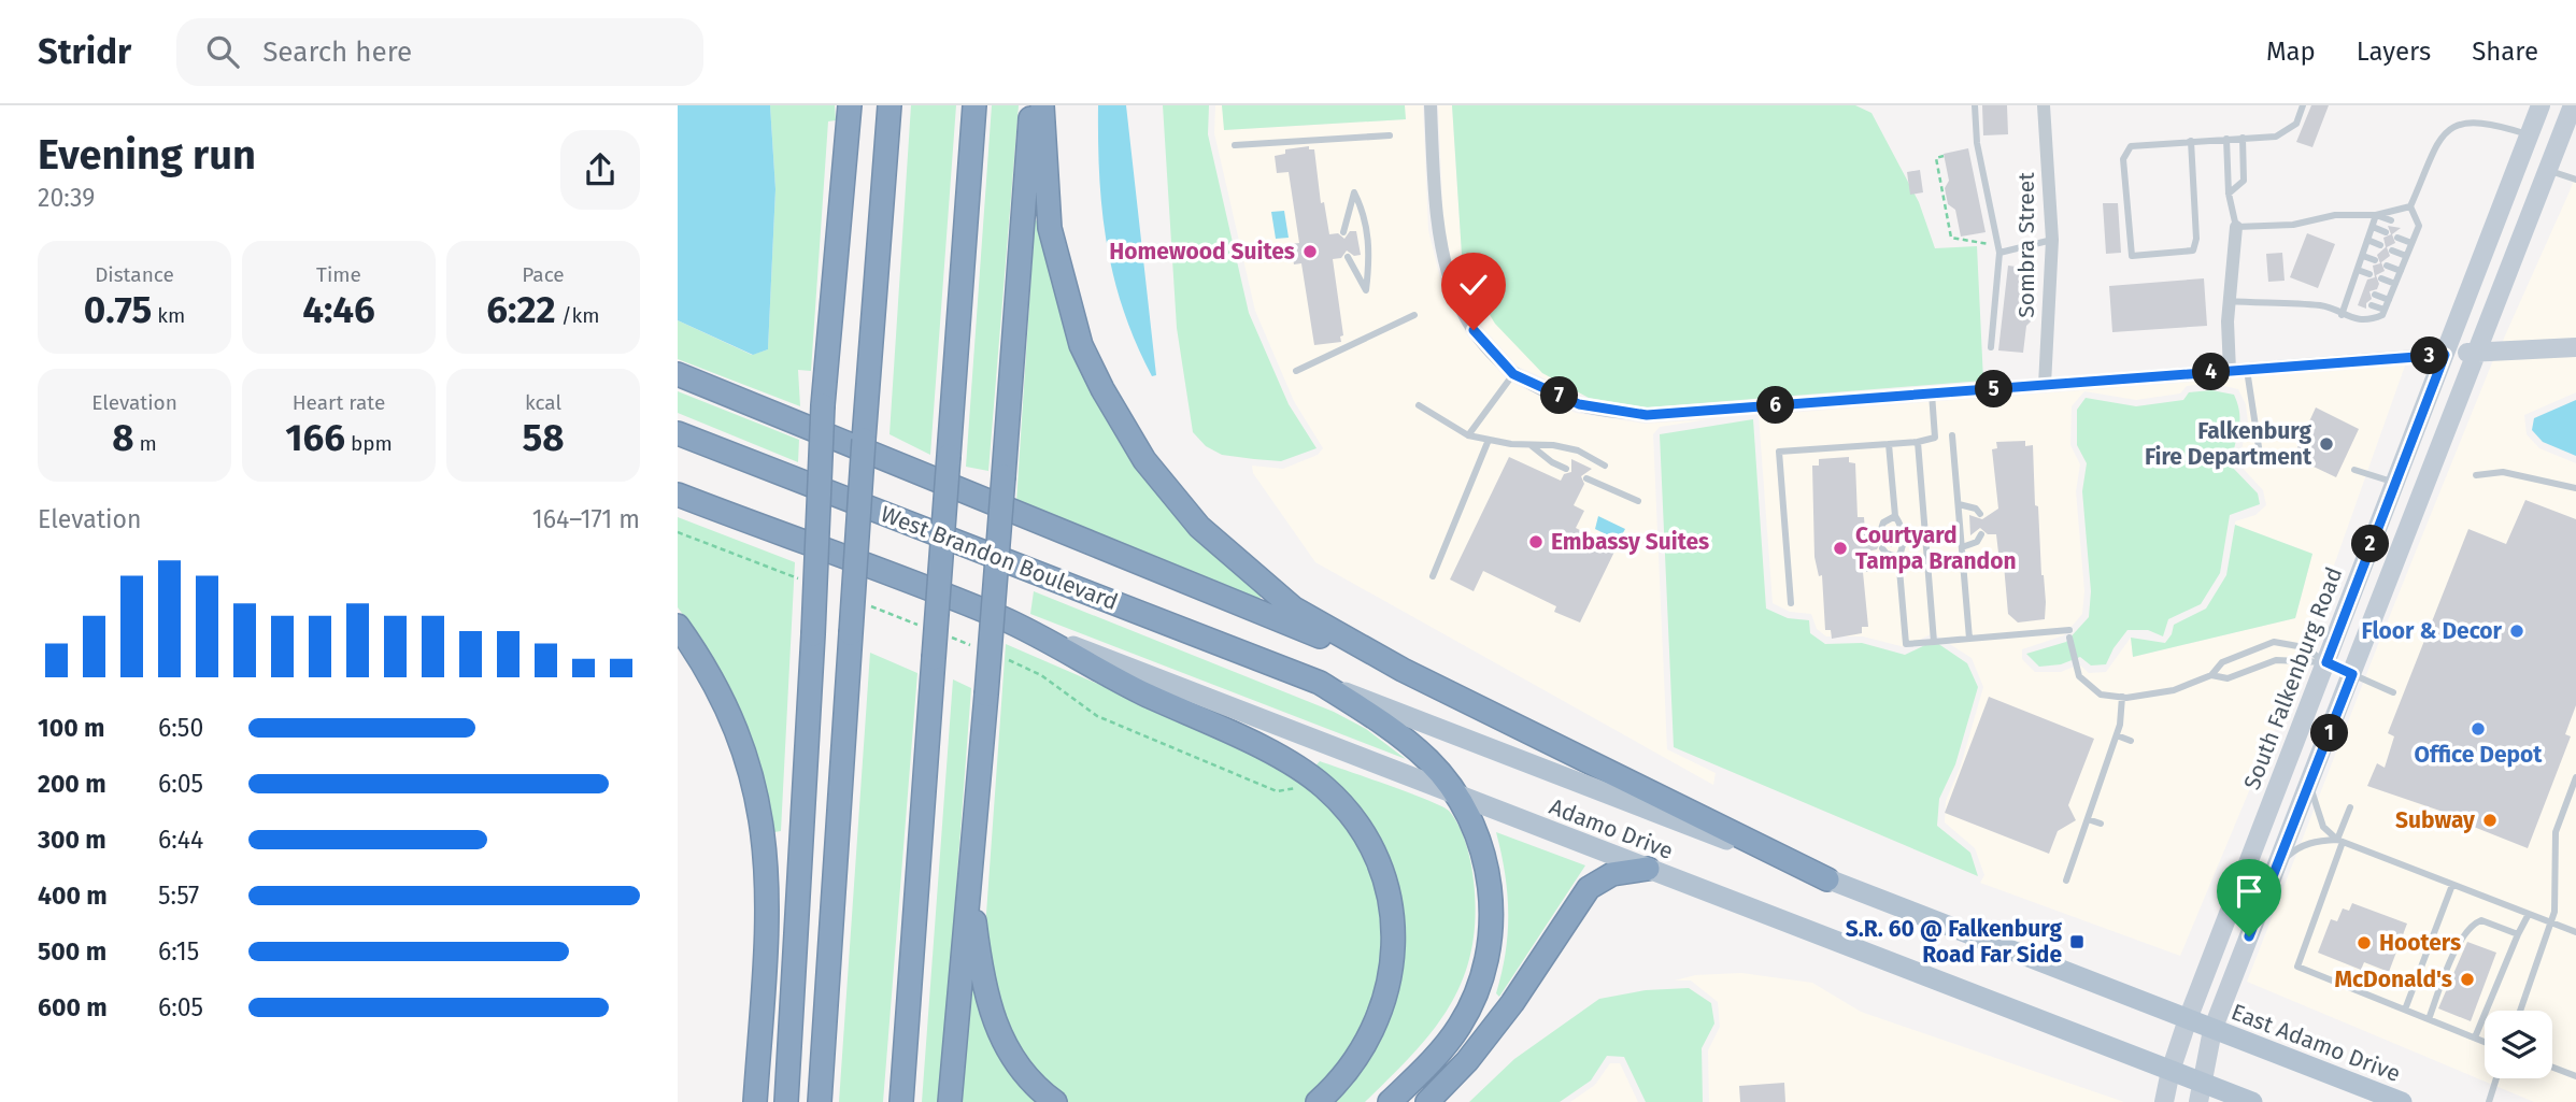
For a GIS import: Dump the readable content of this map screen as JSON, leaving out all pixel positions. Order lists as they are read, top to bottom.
{
  "streets": {
    "highway": ["West Brandon Boulevard"],
    "main road": ["Adamo Drive", "East Adamo Drive"],
    "street": ["Sombra Street", "South Falkenburg Road"]
  },
  "crossings": [
    ["West Brandon Boulevard", "Adamo Drive"],
    ["South Falkenburg Road", "Adamo Drive"],
    ["Adamo Drive", "East Adamo Drive"]
  ],
  "places": {
    "other": [
      "Homewood Suites",
      "Falkenburg Fire Department",
      "Embassy Suites",
      "Courtyard Tampa Brandon",
      "Floor & Decor",
      "Office Depot",
      "Subway",
      "Hooters",
      "McDonald's"
    ],
    "transit": ["S.R. 60 @ Falkenburg Road Far Side"]
  },
  "page": {
    "header": "Stridr",
    "search": "Search here",
    "nav": ["Map", "Layers", "Share"],
    "heading": ["Evening run", "20:39"],
    "stats": [
      ["Distance", "0.75 km"],
      ["Time", "4:46"],
      ["Pace", "6:22 /km"],
      ["Elevation", "8 m"],
      ["Heart rate", "166 bpm"],
      ["kcal", "58"]
    ],
    "pins": [
      "3",
      "4",
      "5",
      "7",
      "6",
      "2",
      "1"
    ],
    "chart": ["Elevation", "164–171 m"],
    "list": [
      {
        "name": "100 m",
        "note": "6:50"
      },
      {
        "name": "200 m",
        "note": "6:05"
      },
      {
        "name": "300 m",
        "note": "6:44"
      },
      {
        "name": "400 m",
        "note": "5:57"
      },
      {
        "name": "500 m",
        "note": "6:15"
      },
      {
        "name": "600 m",
        "note": "6:05"
      }
    ]
  }
}
